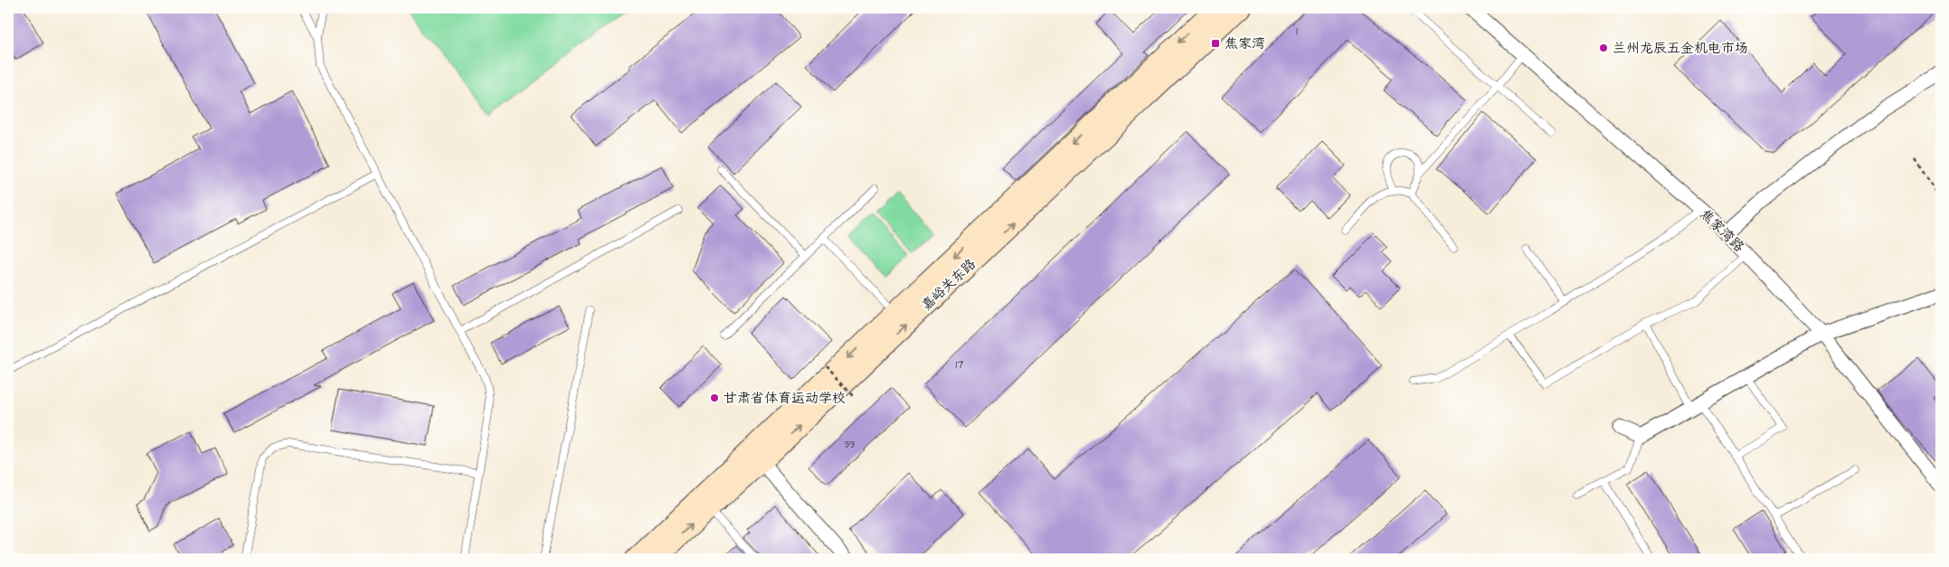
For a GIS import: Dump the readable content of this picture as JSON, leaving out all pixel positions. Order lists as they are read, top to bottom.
{
  "streets": {
    "main road": ["嘉峪关东路"],
    "street": ["焦家湾路"]
  },
  "places": {
    "transit": ["焦家湾"],
    "other": ["兰州龙辰五金机电市场", "甘肃省体育运动学校"]
  },
  "house_numbers": ["1", "17", "33"]
}
